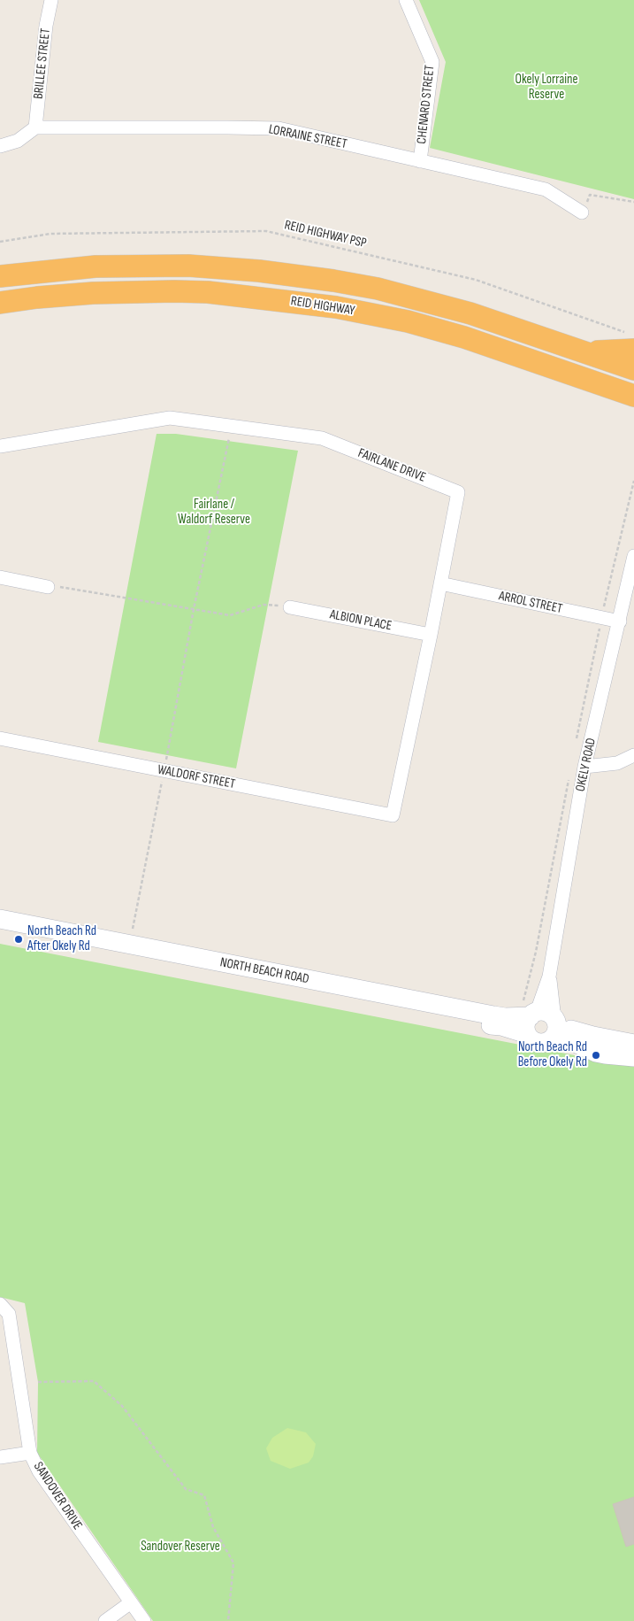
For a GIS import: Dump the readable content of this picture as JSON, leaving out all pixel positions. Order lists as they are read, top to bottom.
{
  "streets": {
    "highway": ["REID HIGHWAY"],
    "main road": ["NORTH BEACH ROAD"],
    "street": [
      "BRILLEE STREET",
      "CHENARD STREET",
      "LORRAINE STREET",
      "FAIRLANE DRIVE",
      "ARROL STREET",
      "ALBION PLACE",
      "OKELY ROAD",
      "WALDORF STREET",
      "SANDOVER DRIVE"
    ],
    "path": ["REID HIGHWAY PSP"]
  },
  "crossings": [
    ["BRILLEE STREET", "LORRAINE STREET"],
    ["CHENARD STREET", "LORRAINE STREET"],
    ["FAIRLANE DRIVE", "ARROL STREET"],
    ["FAIRLANE DRIVE", "ALBION PLACE"],
    ["FAIRLANE DRIVE", "WALDORF STREET"],
    ["ARROL STREET", "OKELY ROAD"],
    ["OKELY ROAD", "NORTH BEACH ROAD"]
  ],
  "parks": ["Okely Lorraine Reserve", "Fairlane / Waldorf Reserve", "Sandover Reserve"],
  "places": ["North Beach Rd After Okely Rd", "North Beach Rd Before Okely Rd"]
}
